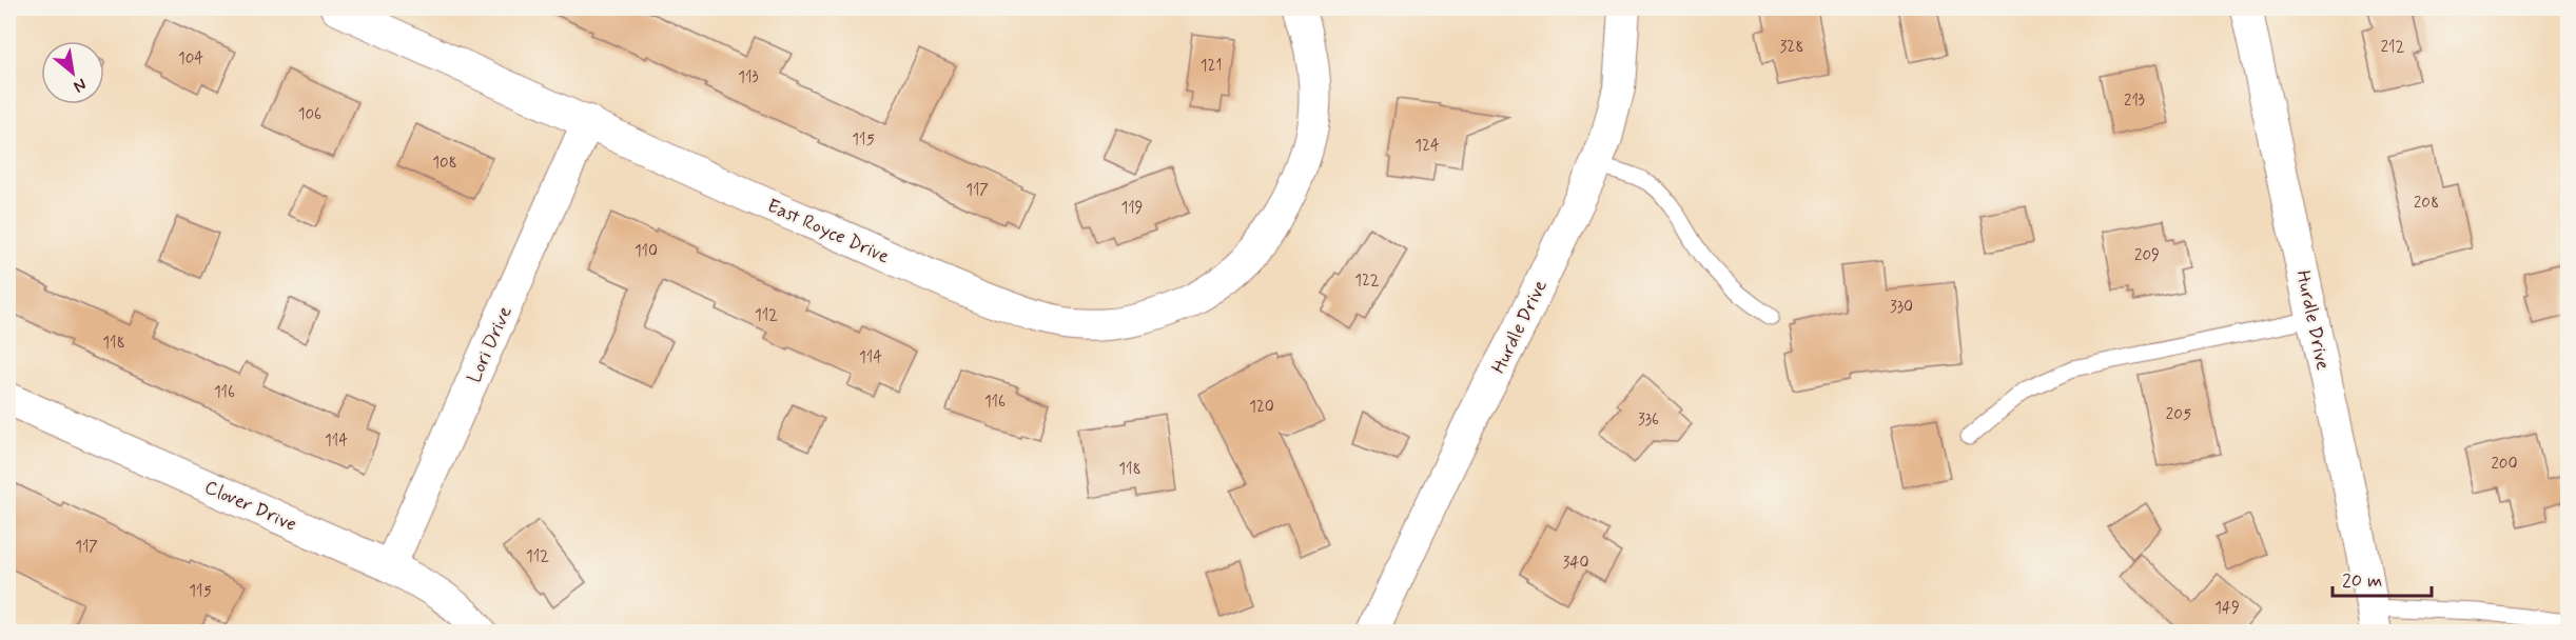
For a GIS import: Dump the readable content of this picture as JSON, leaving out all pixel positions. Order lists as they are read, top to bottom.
{
  "streets": {
    "street": [
      "East Royce Drive",
      "Hurdle Drive",
      "Lori Drive",
      "Clover Drive"
    ]
  },
  "crossings": [
    ["East Royce Drive", "Lori Drive"],
    ["Lori Drive", "Clover Drive"]
  ],
  "house_numbers": [
    "328",
    "212",
    "104",
    "121",
    "113",
    "213",
    "106",
    "115",
    "124",
    "108",
    "117",
    "208",
    "119",
    "110",
    "209",
    "122",
    "330",
    "112",
    "118",
    "114",
    "116",
    "116",
    "120",
    "205",
    "336",
    "114",
    "200",
    "118",
    "117",
    "112",
    "340",
    "115",
    "149"
  ],
  "scale_bar": "20 m",
  "north": "bottom right"
}
